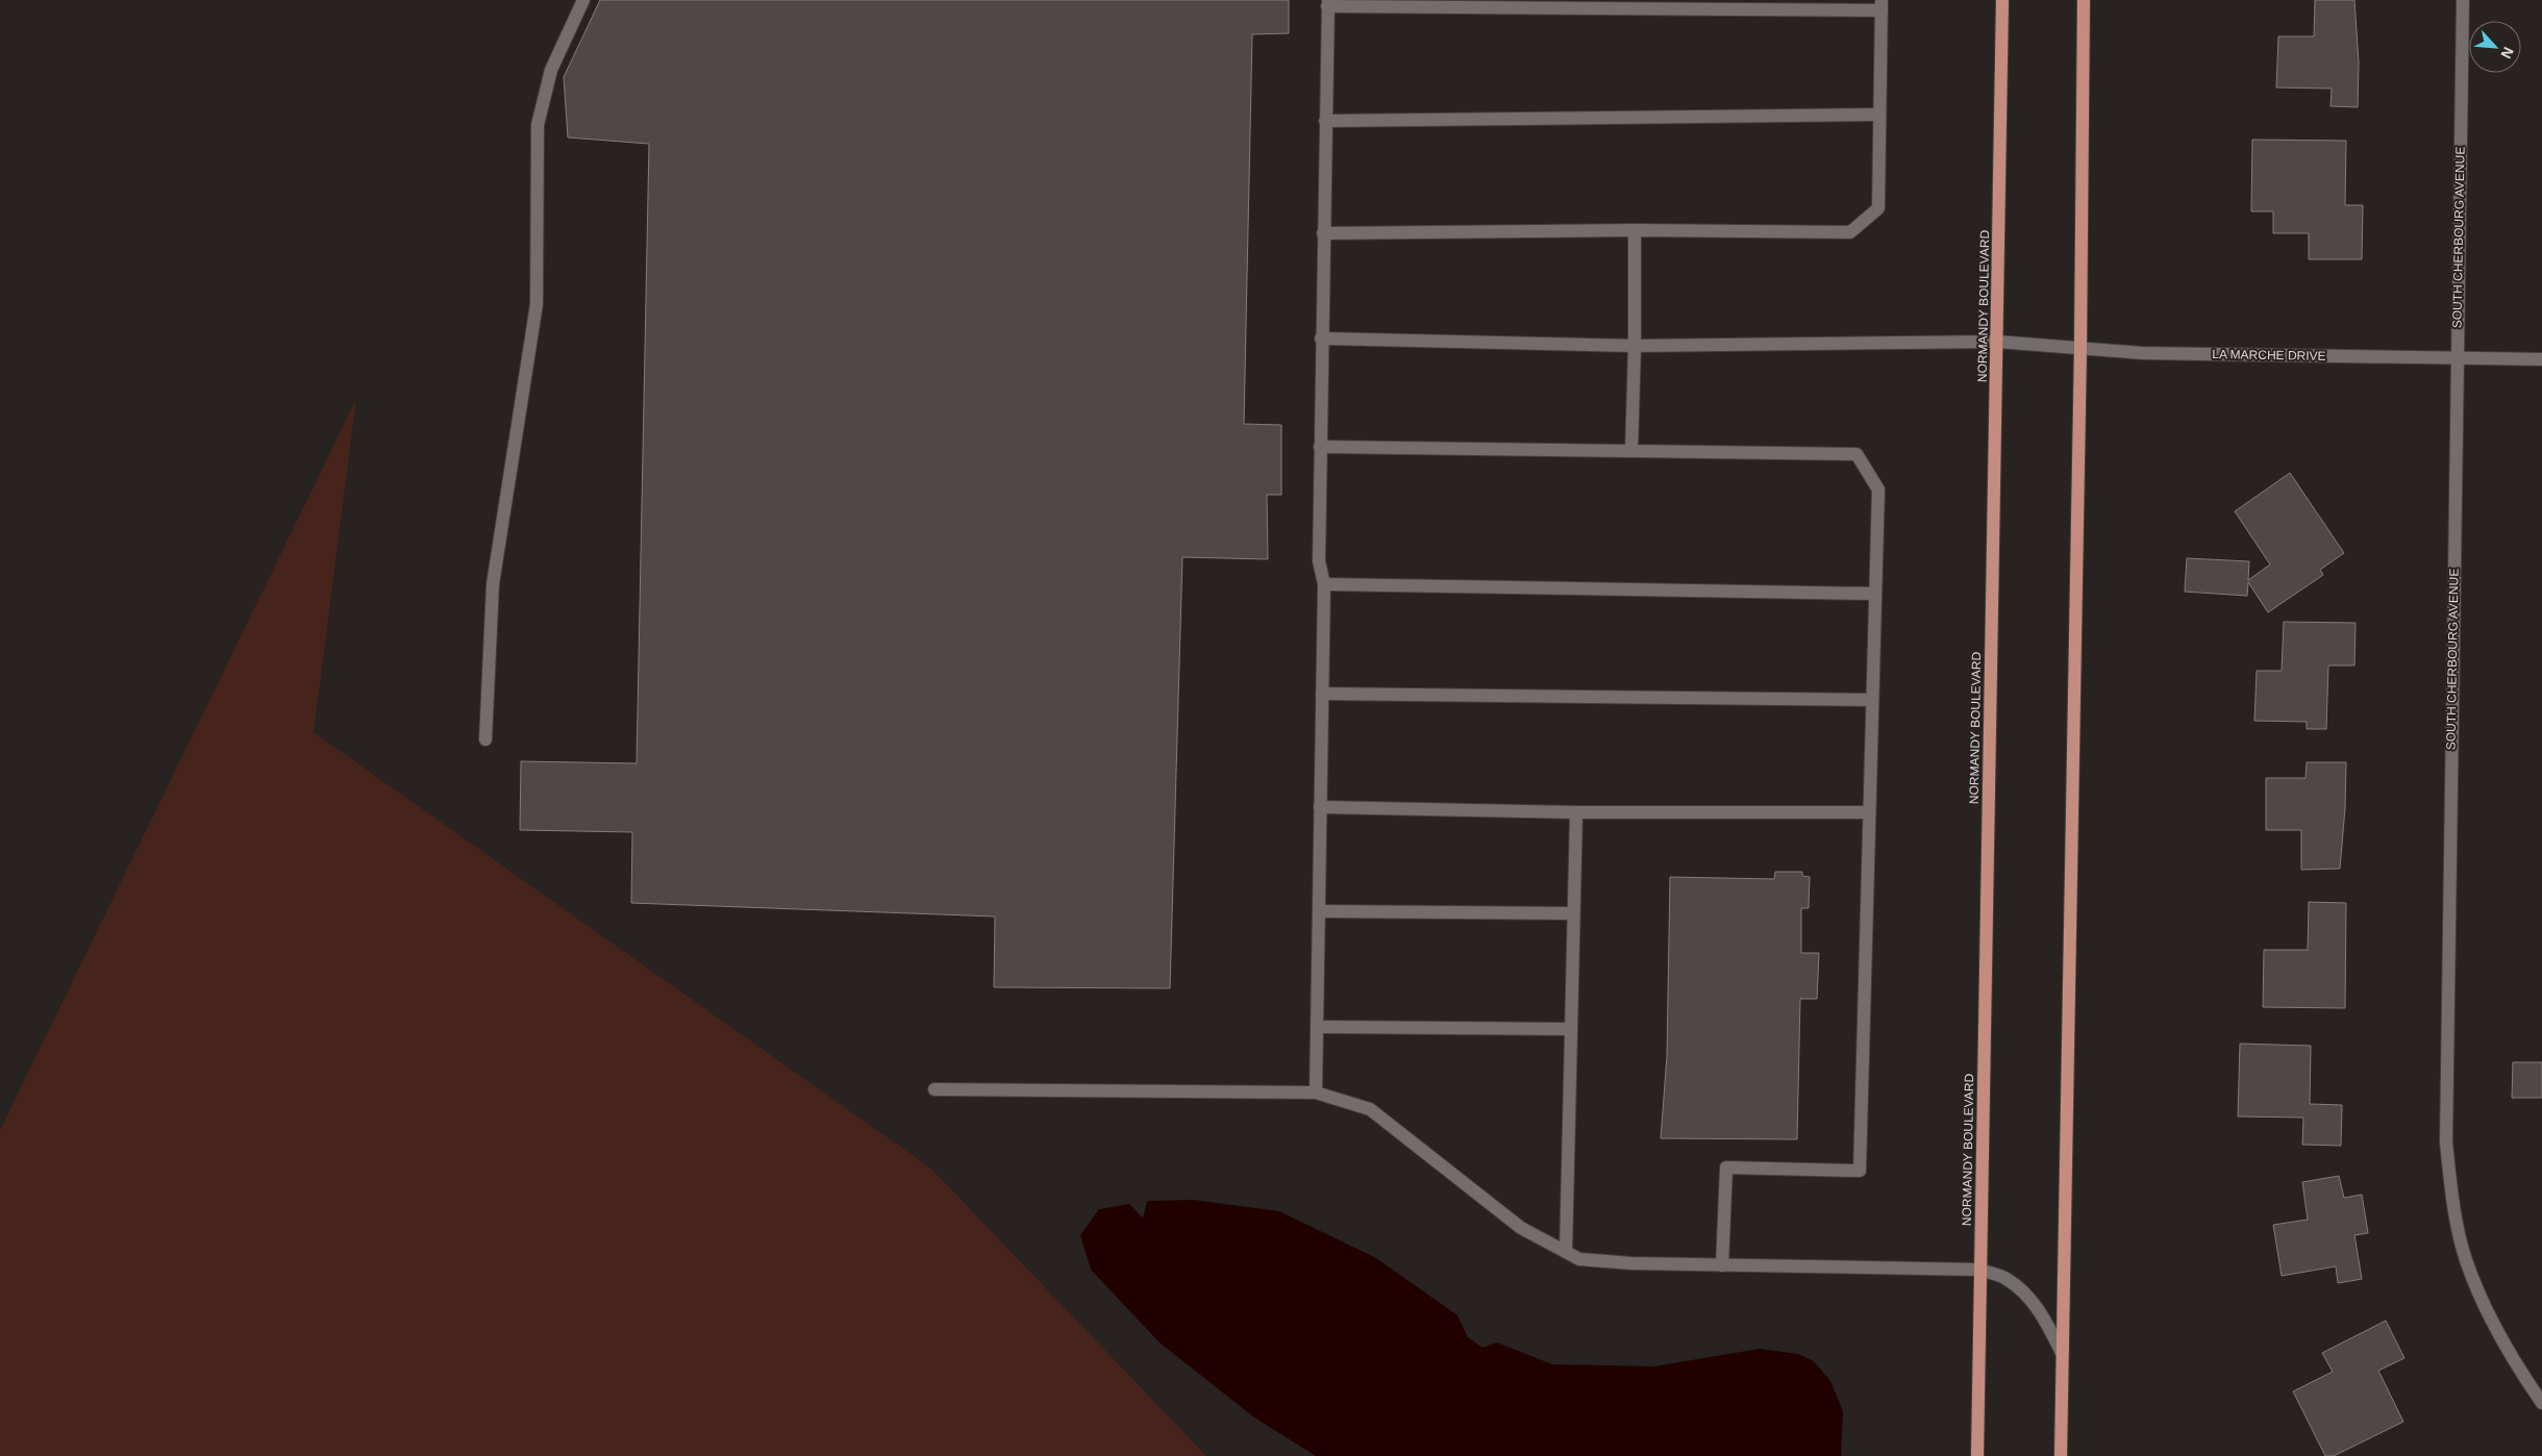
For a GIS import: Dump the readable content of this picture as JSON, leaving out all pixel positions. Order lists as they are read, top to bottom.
{
  "streets": {
    "main road": ["NORMANDY BOULEVARD"],
    "street": ["SOUTH CHERBOURG AVENUE", "LA MARCHE DRIVE"]
  },
  "crossings": [
    ["SOUTH CHERBOURG AVENUE", "LA MARCHE DRIVE"],
    ["NORMANDY BOULEVARD", "LA MARCHE DRIVE"]
  ],
  "north": "bottom right"
}
